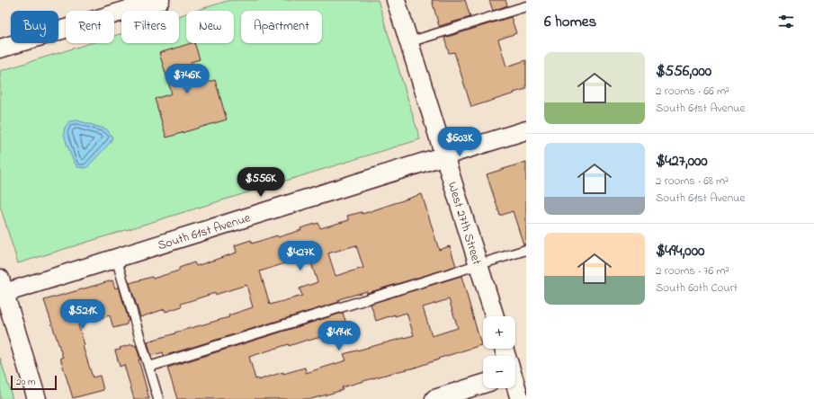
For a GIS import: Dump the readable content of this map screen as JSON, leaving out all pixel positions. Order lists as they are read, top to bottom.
{
  "streets": {
    "street": ["West 27th Street", "South 61st Avenue"]
  },
  "crossings": [
    ["West 27th Street", "South 61st Avenue"]
  ],
  "scale_bar": "20 m",
  "page": {
    "heading": "6 homes",
    "chip": [
      "Buy",
      "Rent",
      "Filters",
      "New",
      "Apartment"
    ],
    "list": [
      {
        "name": "$556,000",
        "note": "2 rooms · 66 m² · South 61st Avenue"
      },
      {
        "name": "$427,000",
        "note": "2 rooms · 68 m² · South 61st Avenue"
      },
      {
        "name": "$494,000",
        "note": "2 rooms · 76 m² · South 60th Court"
      }
    ],
    "price": [
      "$746K",
      "$603K",
      "$556K",
      "$427K",
      "$521K",
      "$494K"
    ],
    "map_buttons": ["+", "−"],
    "scale": "20 m"
  }
}
